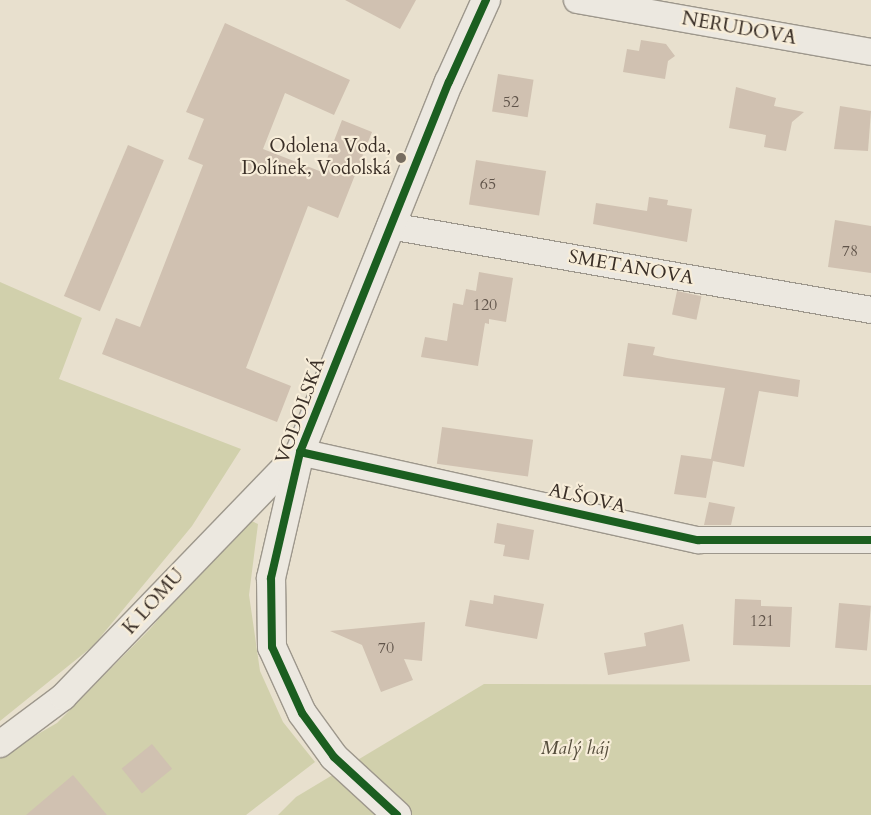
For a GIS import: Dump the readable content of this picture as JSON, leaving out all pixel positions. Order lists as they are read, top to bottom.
{
  "streets": {
    "street": [
      "NERUDOVA",
      "SMETANOVA",
      "VODOLSKÁ",
      "ALŠOVA",
      "K LOMU"
    ]
  },
  "crossings": [
    ["SMETANOVA", "VODOLSKÁ"],
    ["VODOLSKÁ", "ALŠOVA"],
    ["VODOLSKÁ", "K LOMU"],
    ["ALŠOVA", "K LOMU"]
  ],
  "parks": ["Malý háj"],
  "places": ["Odolena Voda, Dolínek, Vodolská"],
  "house_numbers": [
    "52",
    "65",
    "78",
    "120",
    "121",
    "70"
  ]
}
